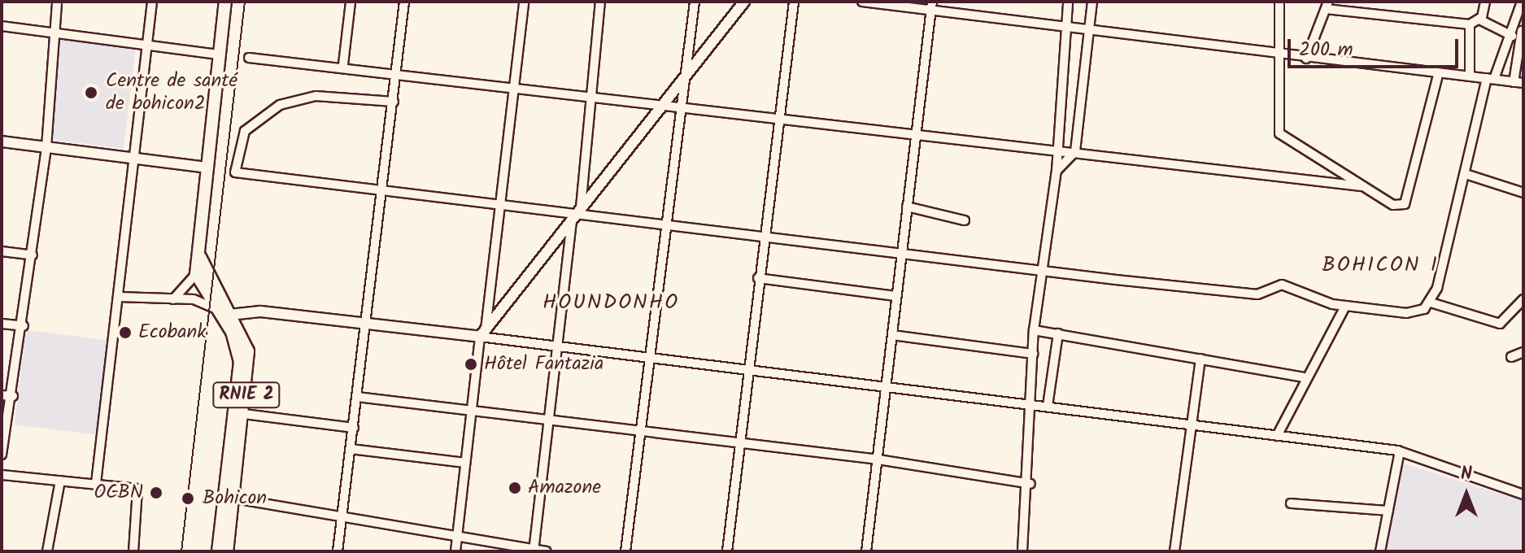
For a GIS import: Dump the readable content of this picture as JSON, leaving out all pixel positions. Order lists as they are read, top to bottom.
{
  "streets": {
    "highway": ["RNIE 2"]
  },
  "districts": ["BOHICON I", "HOUNDONHO"],
  "places": [
    "Centre de santé de bohicon2",
    "Ecobank",
    "Hôtel Fantazia",
    "Amazone",
    "OCBN",
    "Bohicon"
  ],
  "scale_bar": "200 m",
  "north": "top"
}
